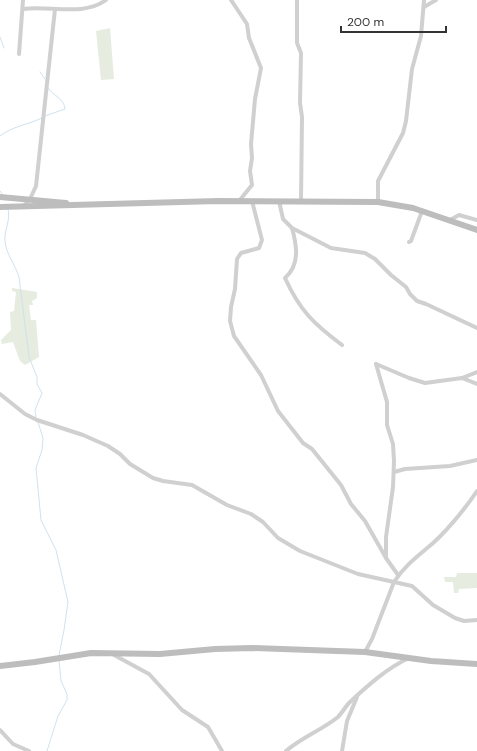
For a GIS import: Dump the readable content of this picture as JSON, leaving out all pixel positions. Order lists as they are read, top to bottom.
{
  "scale_bar": "200 m"
}
